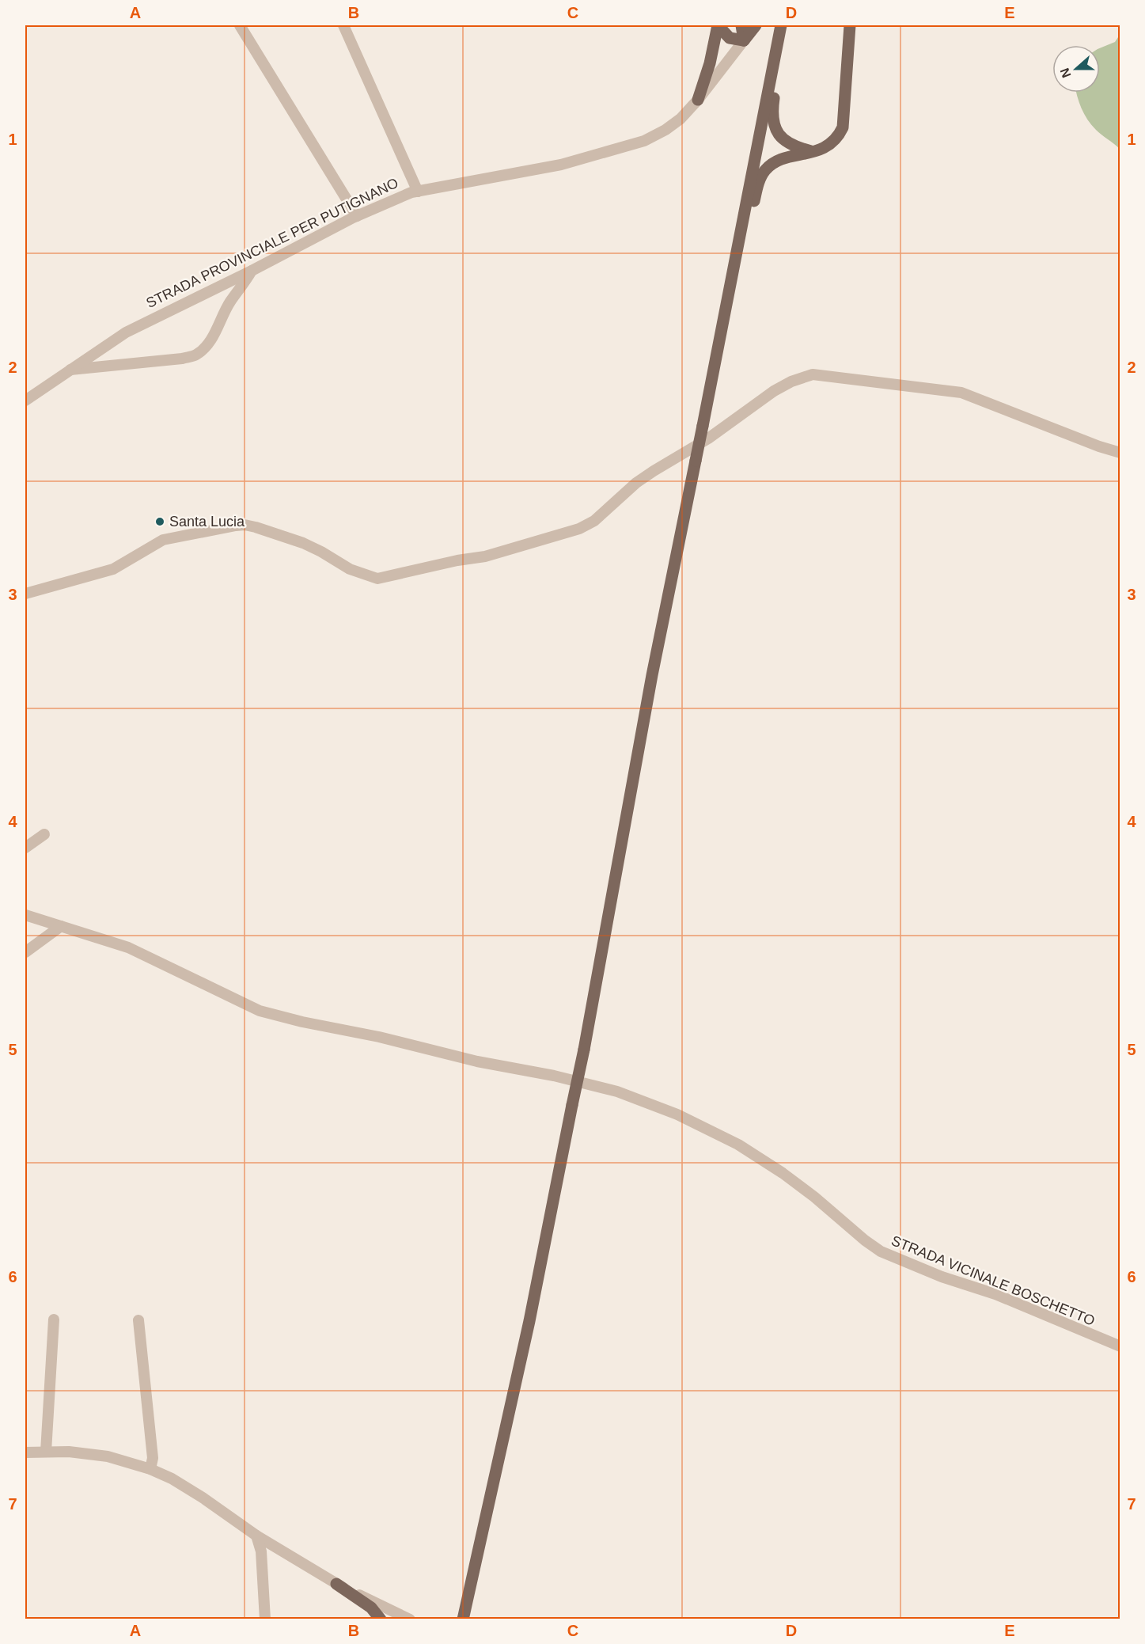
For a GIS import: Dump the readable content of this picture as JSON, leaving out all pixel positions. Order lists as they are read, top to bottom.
{
  "streets": {
    "main road": ["STRADA PROVINCIALE PER PUTIGNANO"],
    "street": ["STRADA VICINALE BOSCHETTO"]
  },
  "places": ["Santa Lucia"],
  "north": "left",
  "grid": {
    "columns": [
      "A",
      "B",
      "C",
      "D",
      "E"
    ],
    "rows": [
      "1",
      "2",
      "3",
      "4",
      "5",
      "6",
      "7"
    ]
  }
}
